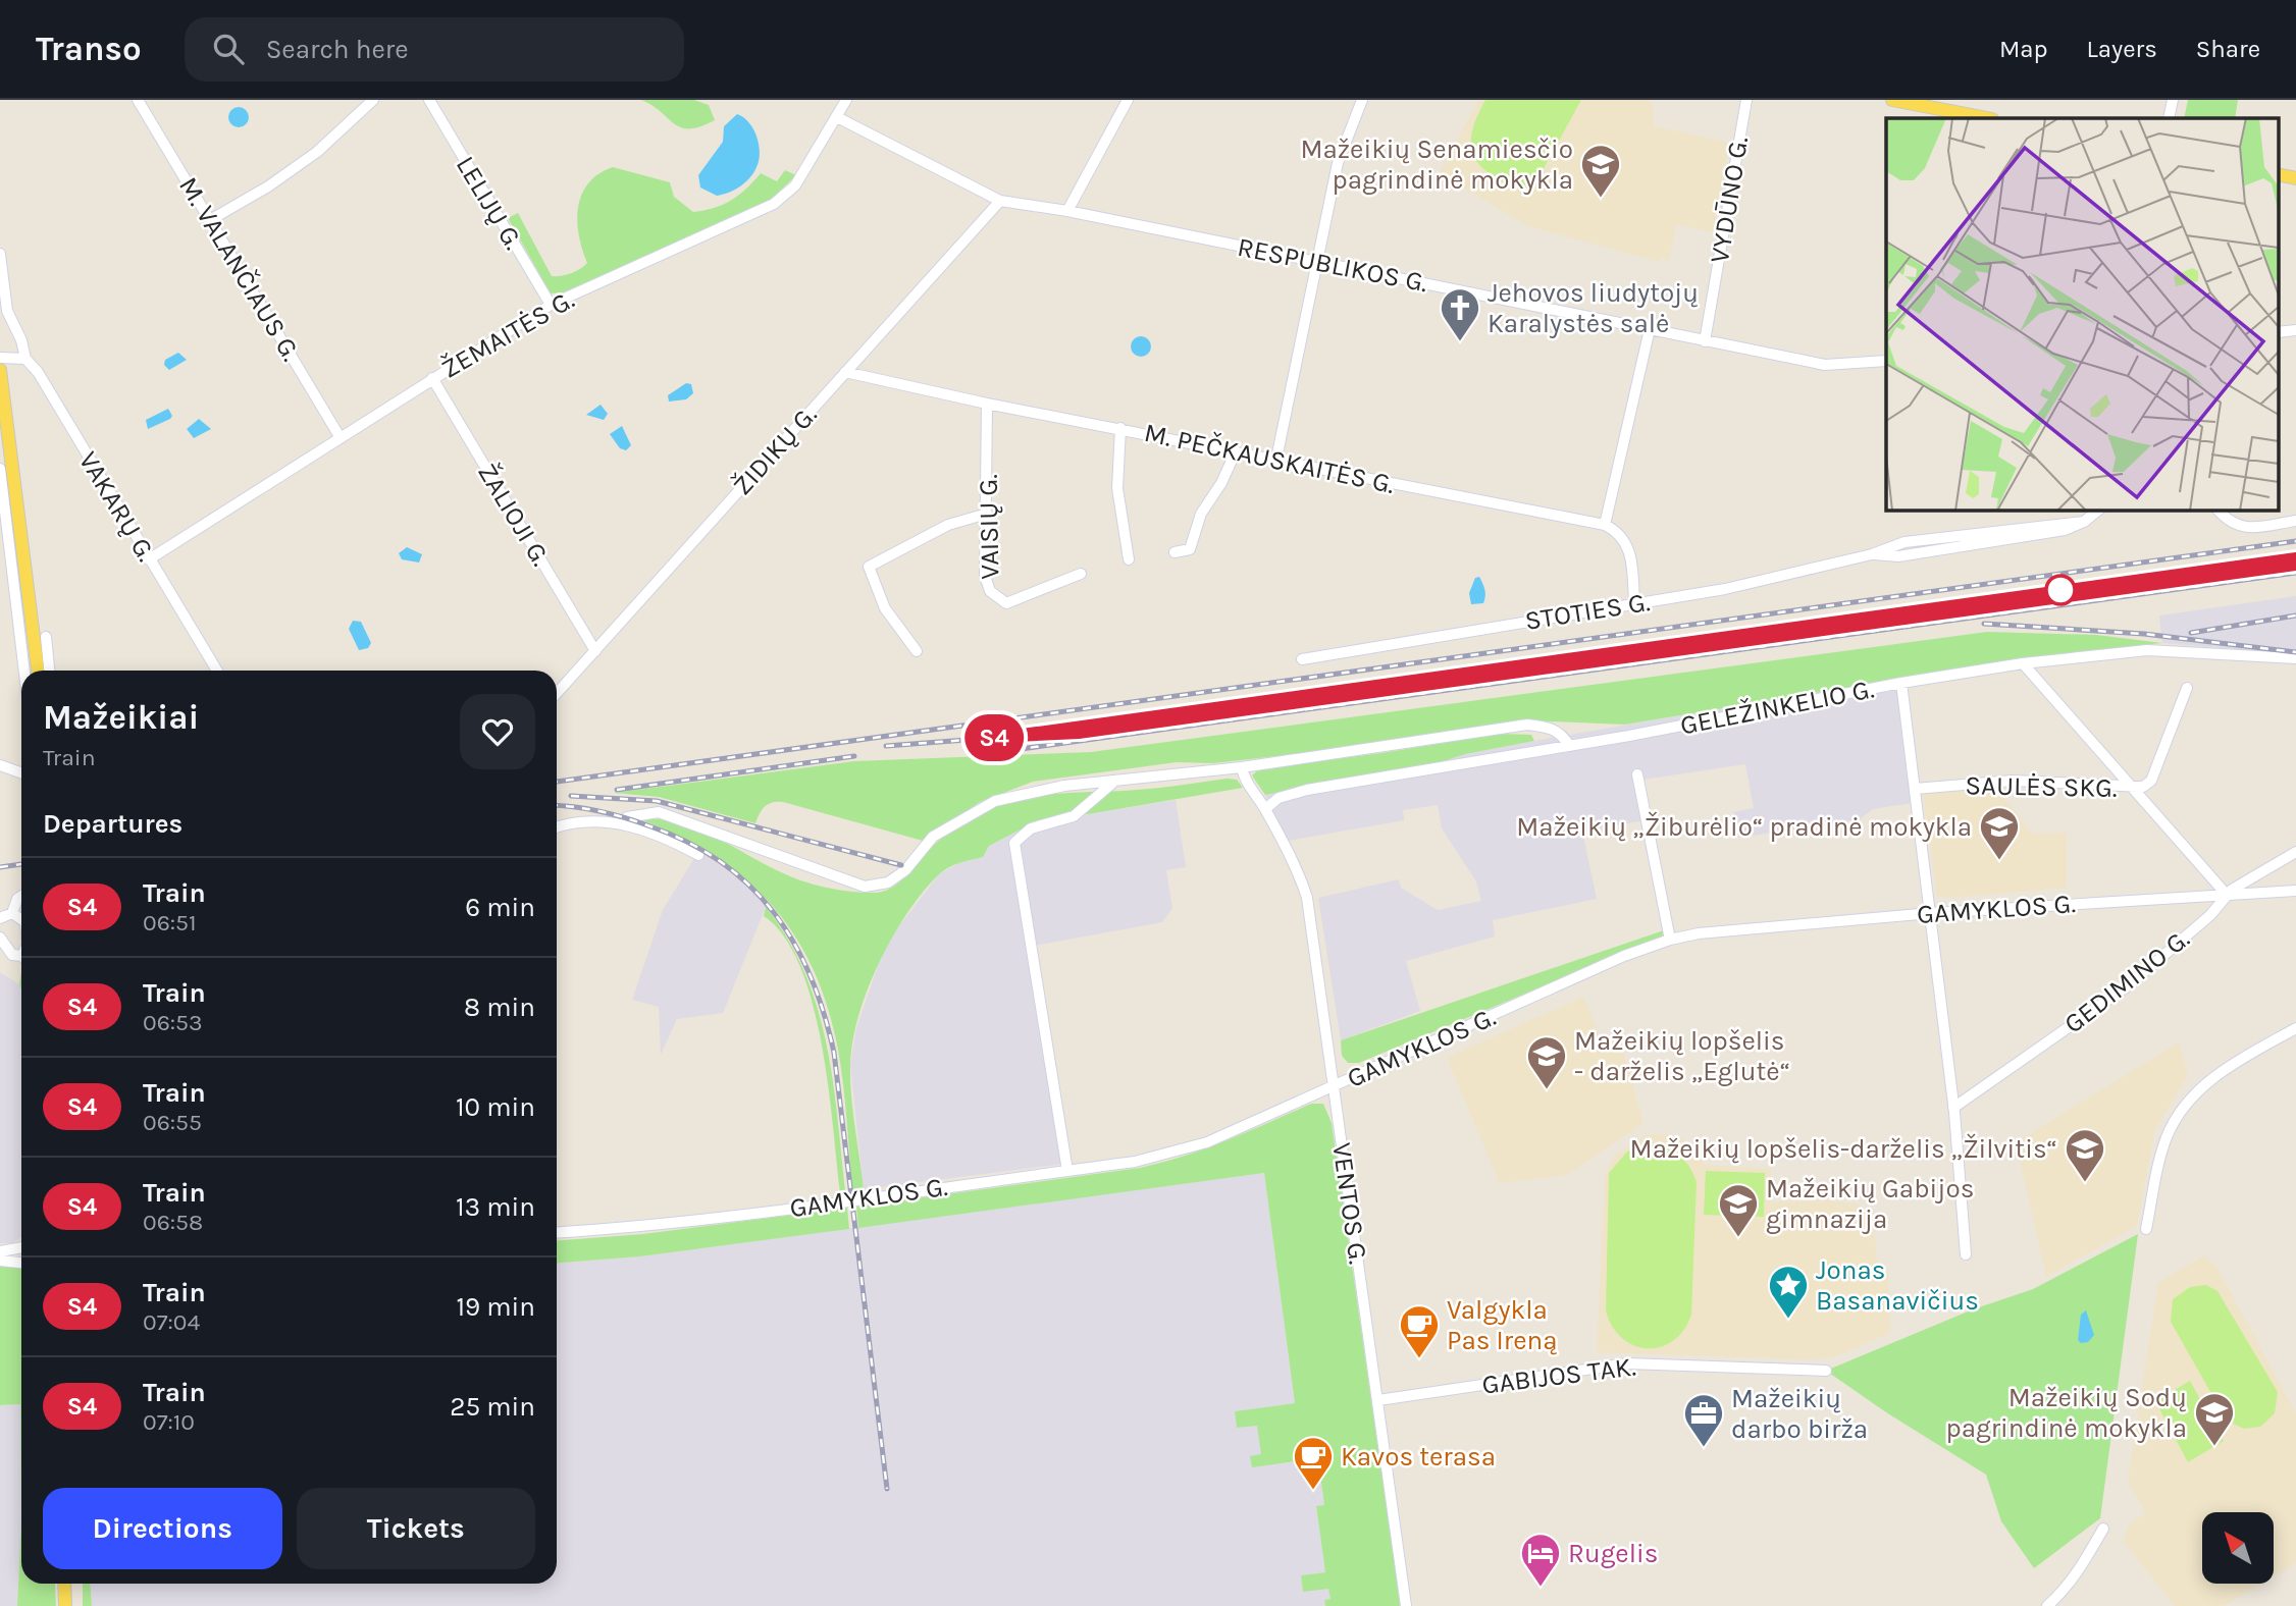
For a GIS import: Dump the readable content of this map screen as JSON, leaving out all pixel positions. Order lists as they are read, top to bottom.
{
  "streets": {
    "street": [
      "VYDŪNO G.",
      "LELIJŲ G.",
      "RESPUBLIKOS G.",
      "M. VALANČIAUS G.",
      "ŽEMAITĖS G.",
      "ŽIDIKŲ G.",
      "M. PEČKAUSKAITĖS G.",
      "VAKARŲ G.",
      "ŽALIOJI G.",
      "VAISIŲ G.",
      "STOTIES G.",
      "GELEŽINKELIO G.",
      "SAULĖS SKG.",
      "GAMYKLOS G.",
      "GEDIMINO G.",
      "VENTOS G.",
      "GABIJOS TAK."
    ]
  },
  "crossings": [
    ["VYDŪNO G.", "RESPUBLIKOS G."],
    ["LELIJŲ G.", "ŽEMAITĖS G."],
    ["RESPUBLIKOS G.", "ŽEMAITĖS G."],
    ["RESPUBLIKOS G.", "ŽIDIKŲ G."],
    ["M. VALANČIAUS G.", "ŽEMAITĖS G."],
    ["ŽEMAITĖS G.", "VAKARŲ G."],
    ["ŽEMAITĖS G.", "ŽALIOJI G."],
    ["ŽIDIKŲ G.", "M. PEČKAUSKAITĖS G."],
    ["ŽIDIKŲ G.", "ŽALIOJI G."],
    ["M. PEČKAUSKAITĖS G.", "VAISIŲ G."],
    ["GELEŽINKELIO G.", "VENTOS G."],
    ["GAMYKLOS G.", "GEDIMINO G."],
    ["GAMYKLOS G.", "VENTOS G."],
    ["VENTOS G.", "GABIJOS TAK."]
  ],
  "places": {
    "school or university": [
      "Mažeikių Senamiesčio pagrindinė mokykla",
      "Mažeikių „Žiburėlio“ pradinė mokykla",
      "Mažeikių lopšelis - darželis „Eglutė“",
      "Mažeikių lopšelis-darželis „Žilvitis“",
      "Mažeikių Gabijos gimnazija",
      "Mažeikių Sodų pagrindinė mokykla"
    ],
    "church": ["Jehovos liudytojų Karalystės salė"],
    "place": ["Jonas Basanavičius"],
    "cafe": ["Valgykla Pas Ireną", "Kavos terasa"],
    "office": ["Mažeikių darbo birža"],
    "hotel": ["Rugelis"]
  },
  "north": "top left",
  "page": {
    "header": "Transo",
    "search": "Search here",
    "nav": ["Map", "Layers", "Share"],
    "on_map": "S4",
    "heading": [
      ["Mažeikiai", "Train"],
      "Departures"
    ],
    "list": [
      {
        "mark": "S4",
        "name": "Train",
        "note": "06:51",
        "value": "6 min"
      },
      {
        "mark": "S4",
        "name": "Train",
        "note": "06:53",
        "value": "8 min"
      },
      {
        "mark": "S4",
        "name": "Train",
        "note": "06:55",
        "value": "10 min"
      },
      {
        "mark": "S4",
        "name": "Train",
        "note": "06:58",
        "value": "13 min"
      },
      {
        "mark": "S4",
        "name": "Train",
        "note": "07:04",
        "value": "19 min"
      },
      {
        "mark": "S4",
        "name": "Train",
        "note": "07:10",
        "value": "25 min"
      }
    ],
    "buttons": ["Directions", "Tickets"]
  }
}
